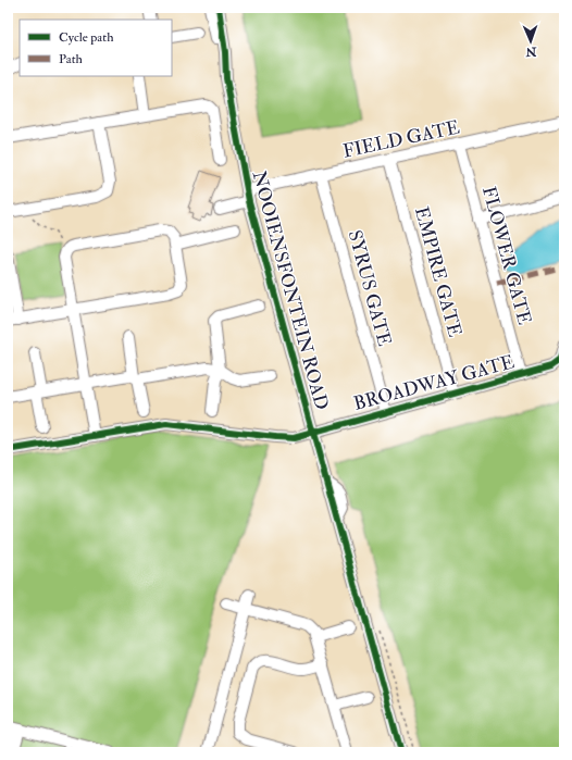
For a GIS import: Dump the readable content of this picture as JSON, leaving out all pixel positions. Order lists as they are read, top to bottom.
{
  "streets": {
    "street": [
      "FIELD GATE",
      "FLOWER GATE",
      "EMPIRE GATE",
      "SYRUS GATE",
      "NOOIENSFONTEIN ROAD",
      "BROADWAY GATE"
    ]
  },
  "crossings": [
    ["FIELD GATE", "FLOWER GATE"],
    ["FIELD GATE", "EMPIRE GATE"],
    ["FIELD GATE", "SYRUS GATE"],
    ["FIELD GATE", "NOOIENSFONTEIN ROAD"],
    ["FLOWER GATE", "BROADWAY GATE"],
    ["EMPIRE GATE", "BROADWAY GATE"],
    ["SYRUS GATE", "BROADWAY GATE"],
    ["NOOIENSFONTEIN ROAD", "BROADWAY GATE"]
  ],
  "legend": ["Cycle path", "Path"],
  "north": "bottom"
}
